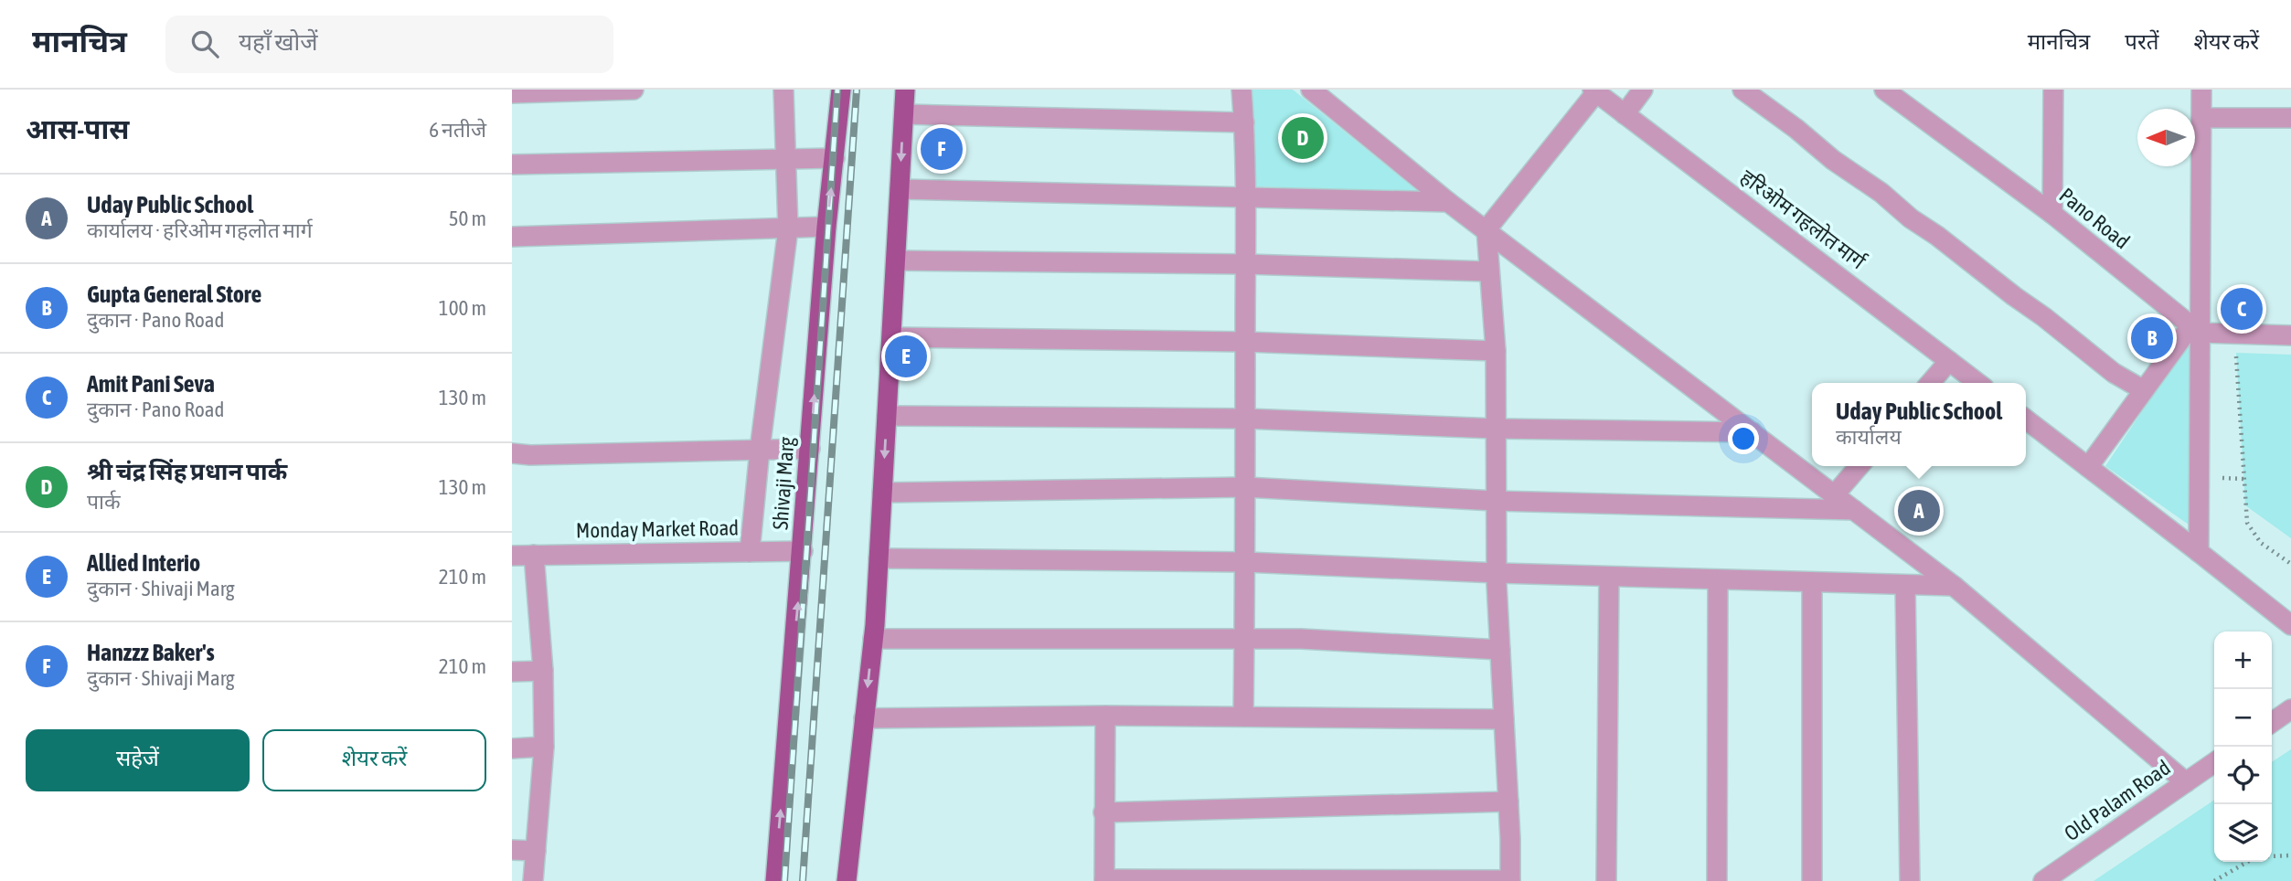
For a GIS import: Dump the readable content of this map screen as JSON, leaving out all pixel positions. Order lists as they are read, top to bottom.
{
  "streets": {
    "main road": ["Shivaji Marg"],
    "street": [
      "Pano Road",
      "हरिओम गहलोत मार्ग",
      "Monday Market Road",
      "Old Palam Road"
    ]
  },
  "crossings": [
    ["Shivaji Marg", "Monday Market Road"]
  ],
  "north": "left",
  "page": {
    "header": "मानचित्र",
    "search": "यहाँ खोजें",
    "nav": ["मानचित्र", "परतें", "शेयर करें"],
    "heading": ["आस-पास", "6 नतीजे"],
    "pins": [
      "D",
      "F",
      "C",
      "B",
      "E",
      "A"
    ],
    "list": [
      {
        "mark": "A",
        "name": "Uday Public School",
        "note": "कार्यालय · हरिओम गहलोत मार्ग",
        "value": "50 m"
      },
      {
        "mark": "B",
        "name": "Gupta General Store",
        "note": "दुकान · Pano Road",
        "value": "100 m"
      },
      {
        "mark": "C",
        "name": "Amit Pani Seva",
        "note": "दुकान · Pano Road",
        "value": "130 m"
      },
      {
        "mark": "D",
        "name": "श्री चंद्र सिंह प्रधान पार्क",
        "note": "पार्क",
        "value": "130 m"
      },
      {
        "mark": "E",
        "name": "Allied Interio",
        "note": "दुकान · Shivaji Marg",
        "value": "210 m"
      },
      {
        "mark": "F",
        "name": "Hanzzz Baker's",
        "note": "दुकान · Shivaji Marg",
        "value": "210 m"
      }
    ],
    "popup": ["Uday Public School", "कार्यालय"],
    "map_buttons": ["+", "−"],
    "buttons": ["सहेजें", "शेयर करें"]
  }
}
